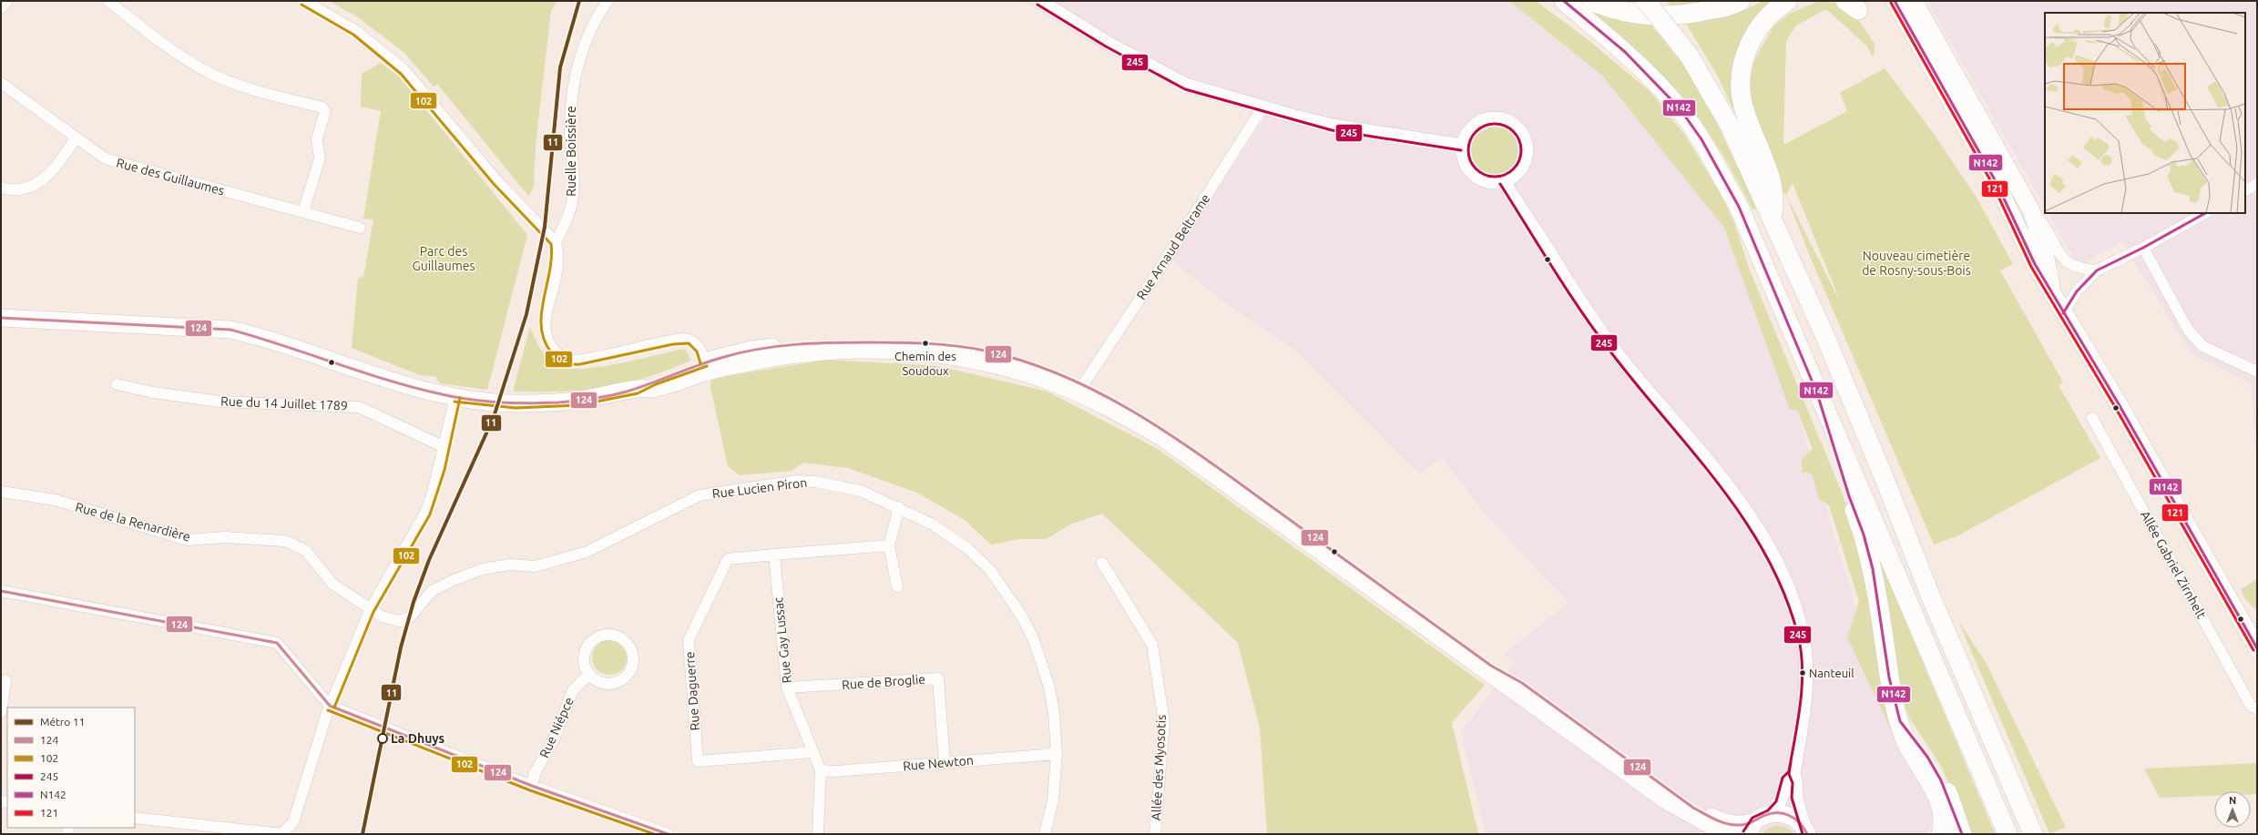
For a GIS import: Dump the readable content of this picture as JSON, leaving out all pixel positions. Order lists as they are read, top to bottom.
{
  "streets": {
    "street": [
      "Ruelle Boissière",
      "Rue des Guillaumes",
      "Rue Arnaud Beltrame",
      "Rue du 14 Juillet 1789",
      "Rue Lucien Piron",
      "Rue de la Renardière",
      "Allée Gabriel Zirnhelt",
      "Rue Gay Lussac",
      "Rue de Broglie",
      "Rue Daguerre",
      "Rue Niépce",
      "Rue Newton",
      "Allée des Myosotis"
    ]
  },
  "crossings": [
    ["Rue Lucien Piron", "Rue de la Renardière"],
    ["Rue Lucien Piron", "Rue Newton"],
    ["Rue Gay Lussac", "Rue de Broglie"],
    ["Rue Gay Lussac", "Rue Daguerre"],
    ["Rue Gay Lussac", "Rue Newton"],
    ["Rue de Broglie", "Rue Newton"]
  ],
  "parks": ["Parc des Guillaumes", "Nouveau cimetière de Rosny-sous-Bois"],
  "places": ["Chemin des Soudoux", "Nanteuil", "La Dhuys"],
  "lines": [
    "metro line 11",
    "transit line N142",
    "transit line 121",
    "transit line 102",
    "transit line 245",
    "transit line 124"
  ],
  "legend": [
    "Métro 11",
    "124",
    "102",
    "245",
    "N142",
    "121"
  ],
  "north": "top"
}
